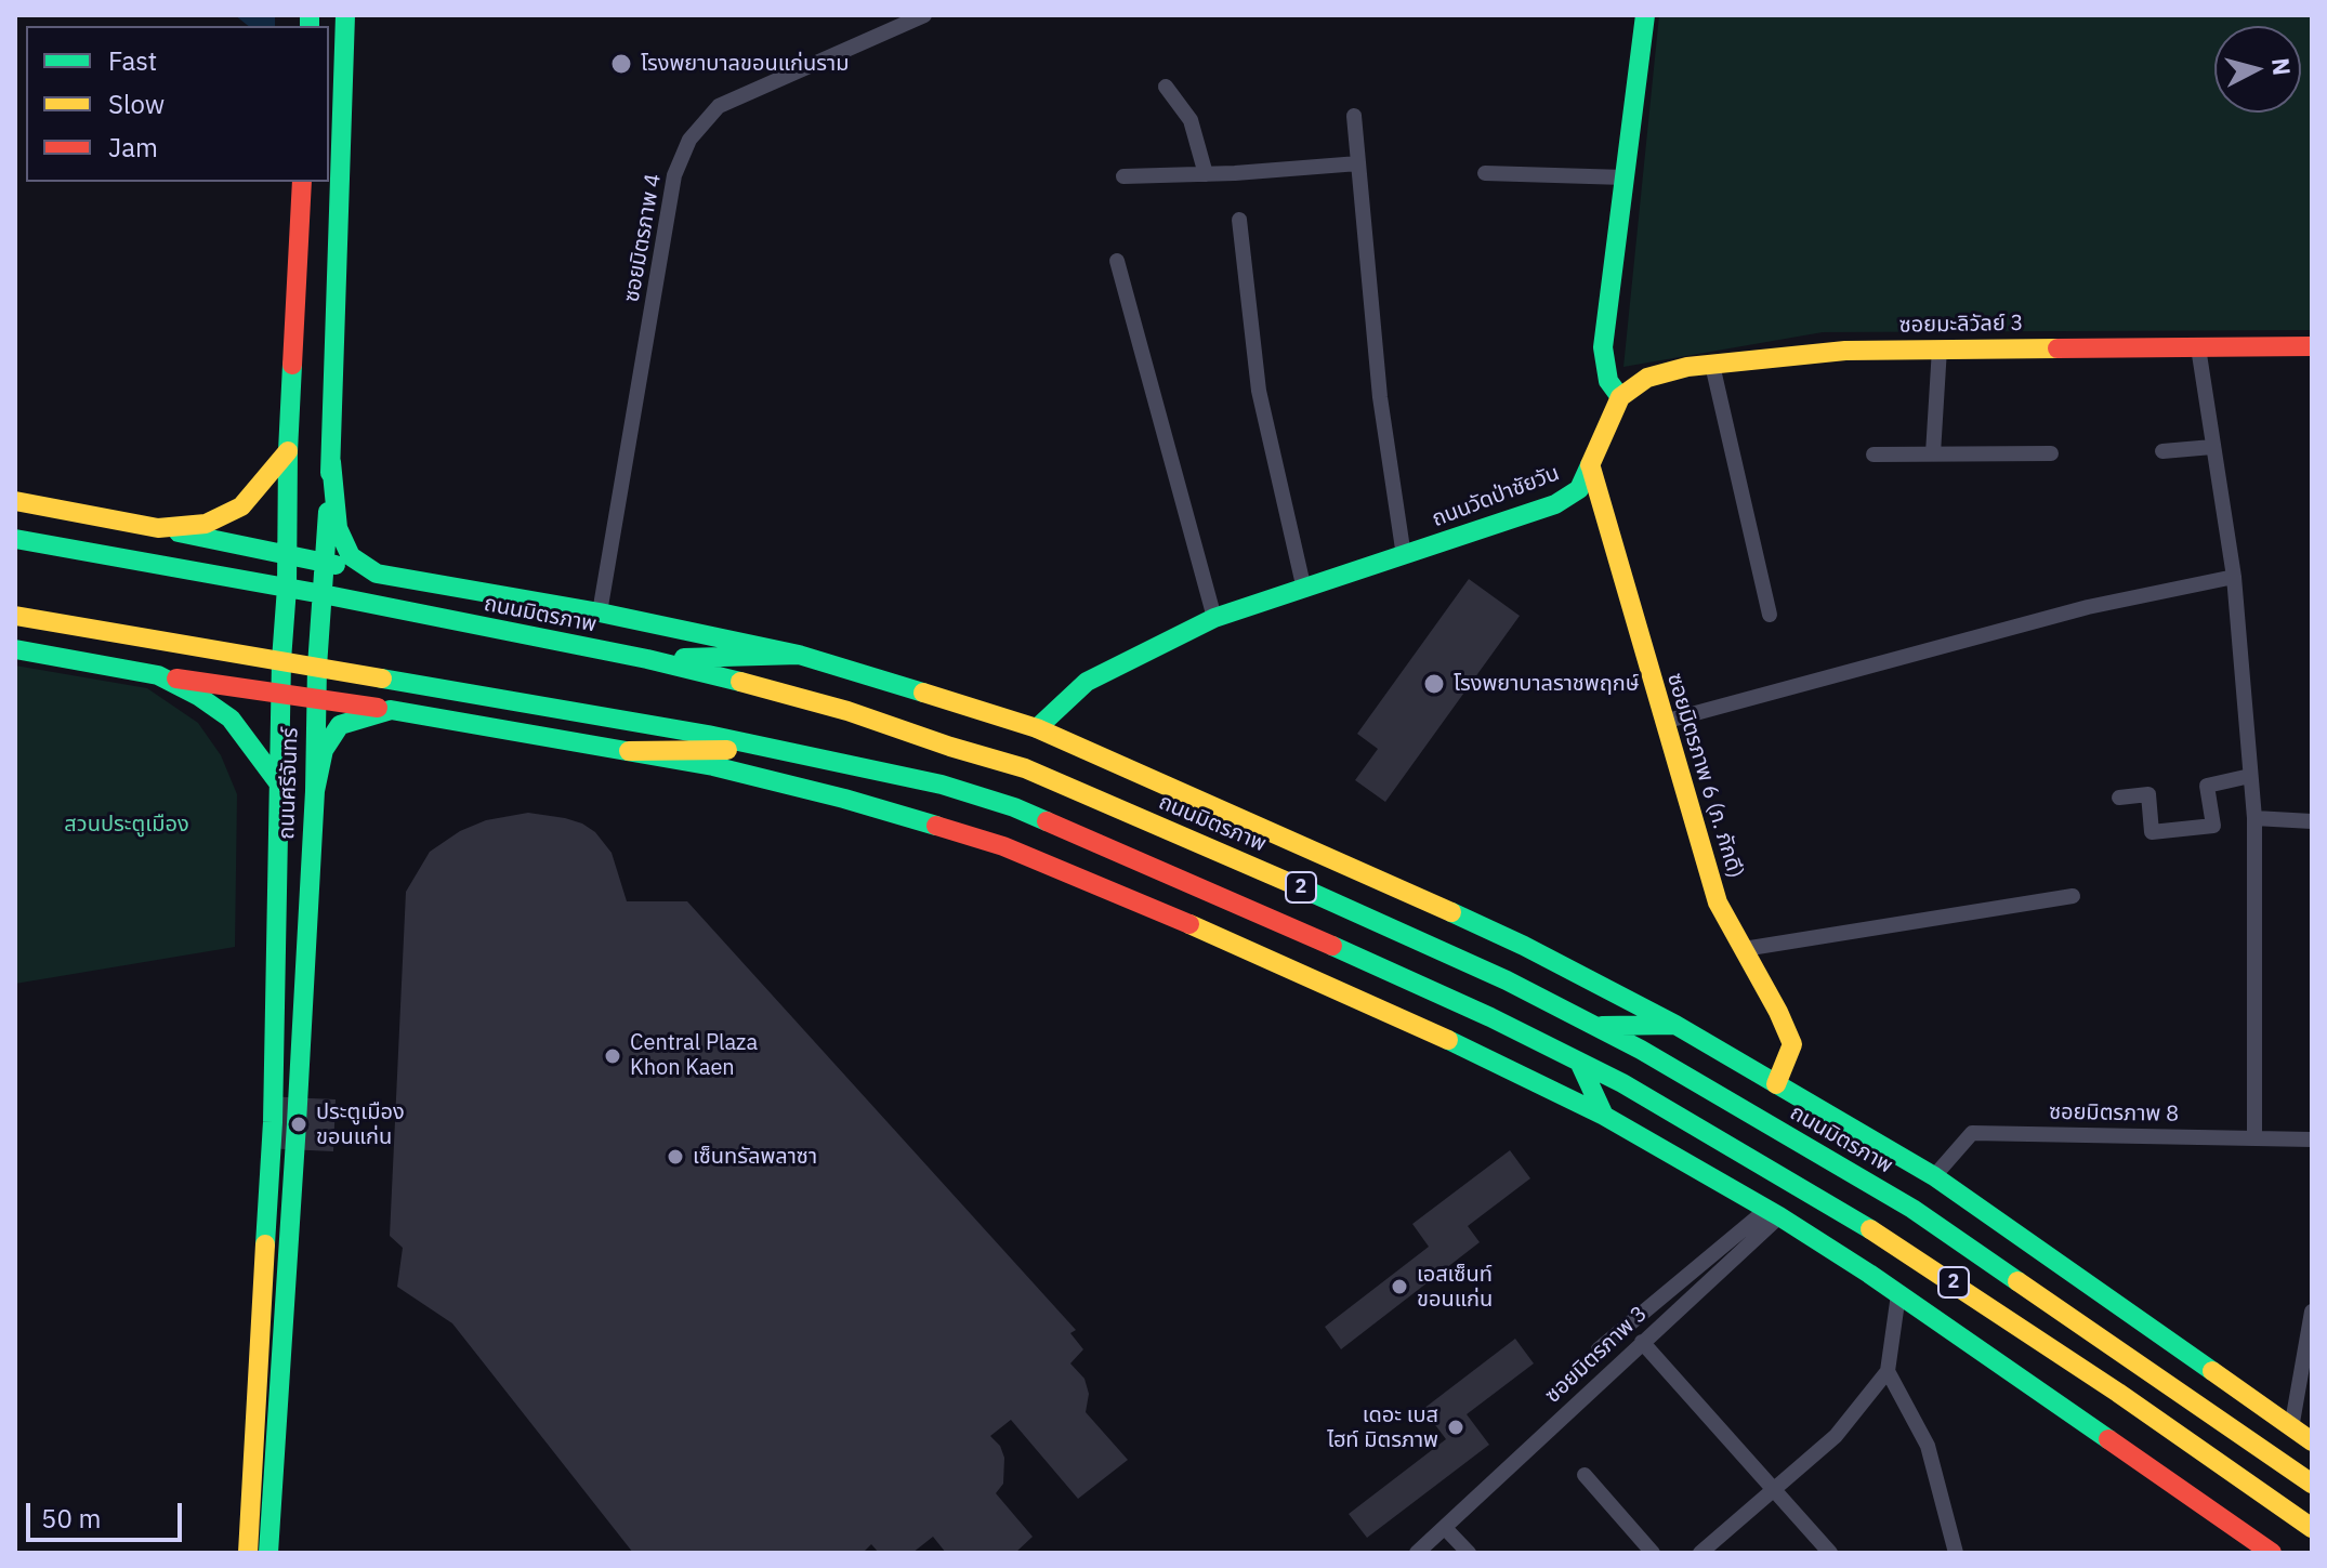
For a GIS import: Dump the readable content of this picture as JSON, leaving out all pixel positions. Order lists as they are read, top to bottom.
{
  "streets": {
    "main road": [
      "ซอยมะลิวัลย์ 3",
      "ถนนวัดป่าชัยวัน",
      "ถนนมิตรภาพ",
      "ซอยมิตรภาพ 6 (ภ. ภักดี)",
      "ถนนศรีจันทร์",
      "2"
    ],
    "street": ["ซอยมิตรภาพ 4", "ซอยมิตรภาพ 8", "ซอยมิตรภาพ 3"]
  },
  "crossings": [
    ["ซอยมิตรภาพ 4", "ถนนมิตรภาพ"],
    ["ซอยมะลิวัลย์ 3", "ถนนวัดป่าชัยวัน"],
    ["ถนนวัดป่าชัยวัน", "ถนนมิตรภาพ"],
    ["ถนนวัดป่าชัยวัน", "ซอยมิตรภาพ 6 (ภ. ภักดี)"],
    ["ถนนมิตรภาพ", "ซอยมิตรภาพ 6 (ภ. ภักดี)"],
    ["ถนนมิตรภาพ", "ถนนศรีจันทร์"],
    ["ถนนมิตรภาพ", "ซอยมิตรภาพ 8"],
    ["2", "ซอยมิตรภาพ 3"]
  ],
  "parks": ["สวนประตูเมือง"],
  "places": [
    "โรงพยาบาลขอนแก่นราม",
    "โรงพยาบาลราชพฤกษ์",
    "Central Plaza Khon Kaen",
    "ประตูเมือง ขอนแก่น",
    "เซ็นทรัลพลาซา",
    "เอสเซ็นท์ ขอนแก่น",
    "เดอะ เบส ไฮท์ มิตรภาพ"
  ],
  "legend": ["Fast", "Slow", "Jam"],
  "scale_bar": "50 m",
  "north": "right"
}
